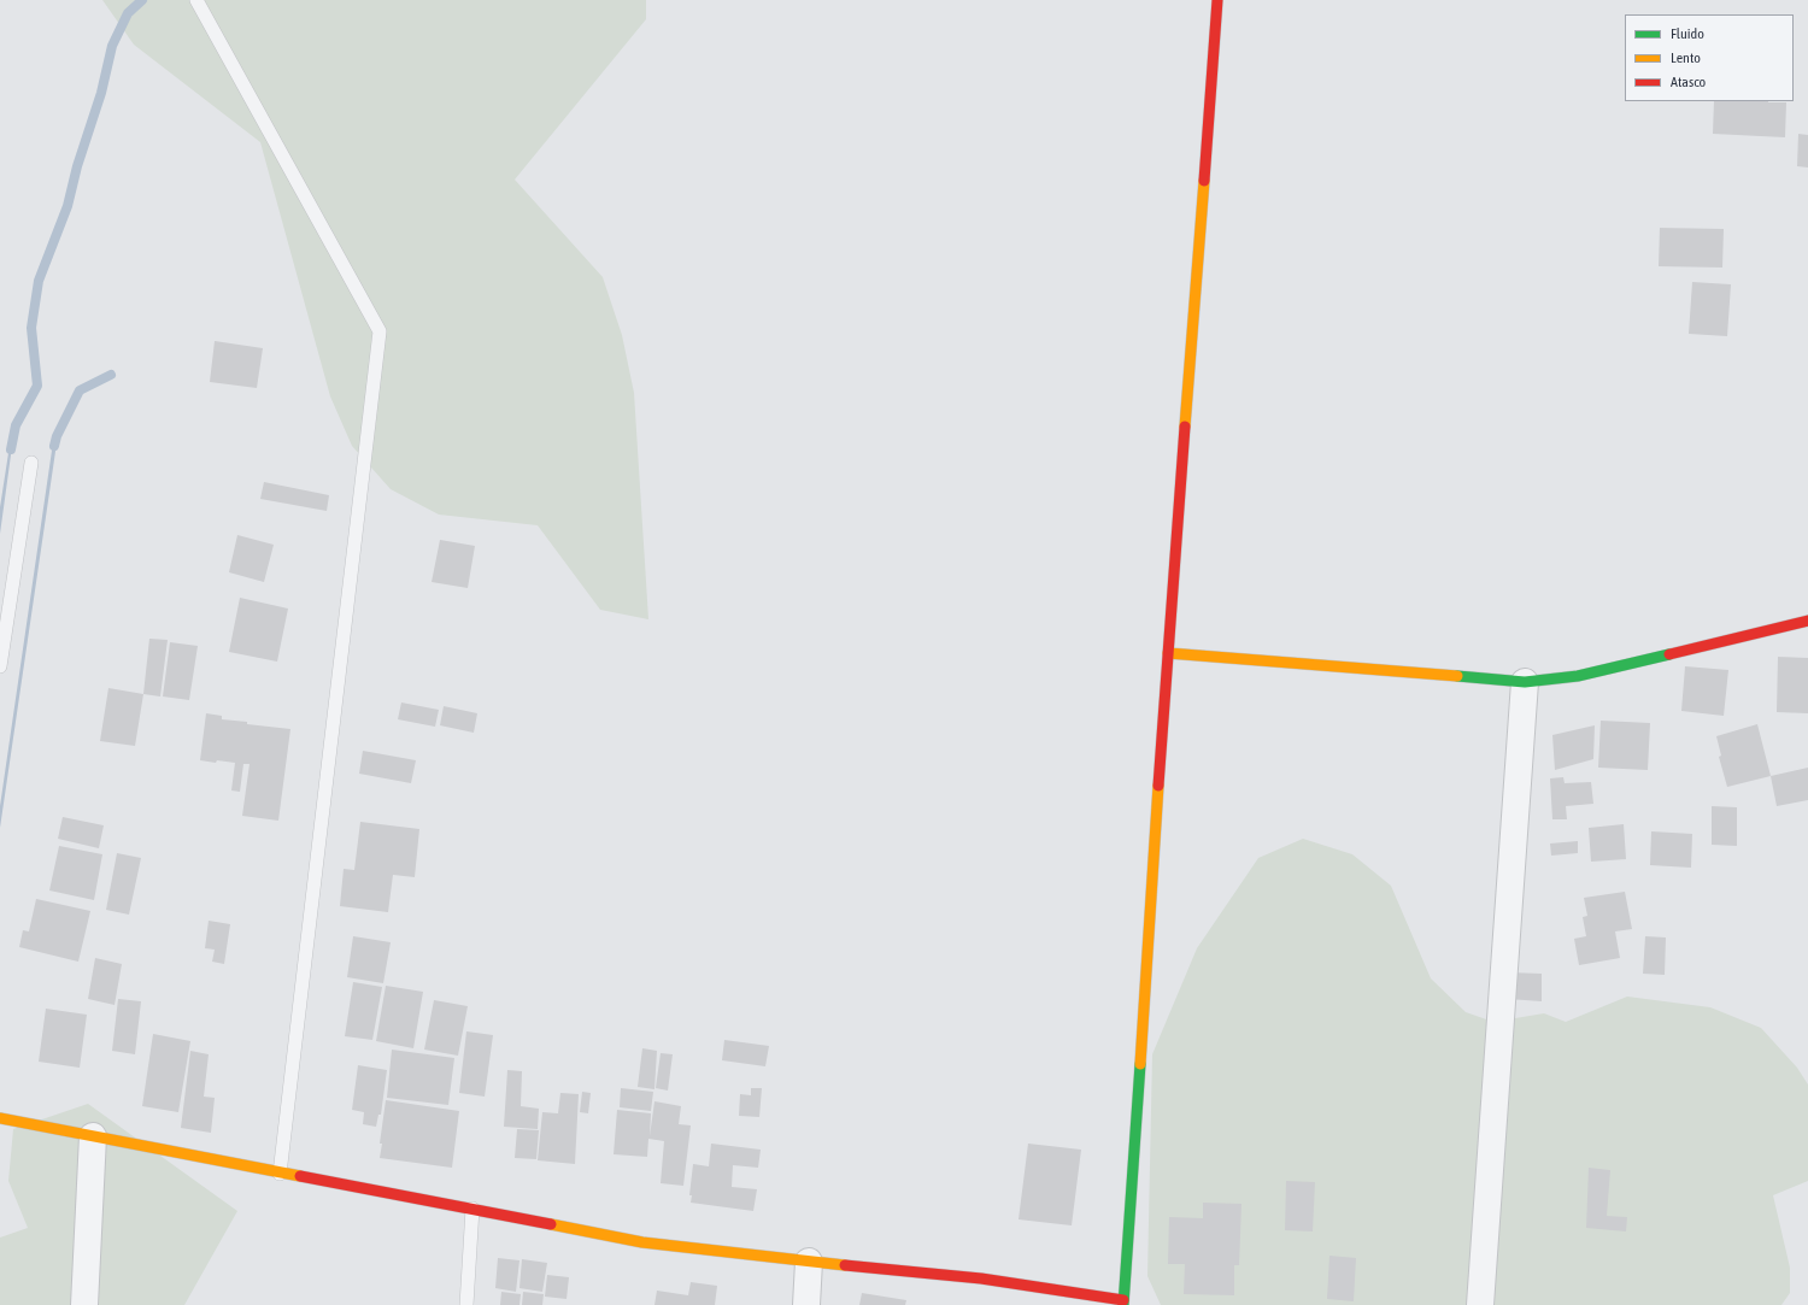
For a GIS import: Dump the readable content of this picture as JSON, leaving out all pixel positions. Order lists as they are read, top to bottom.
{
  "legend": ["Fluido", "Lento", "Atasco"]
}
